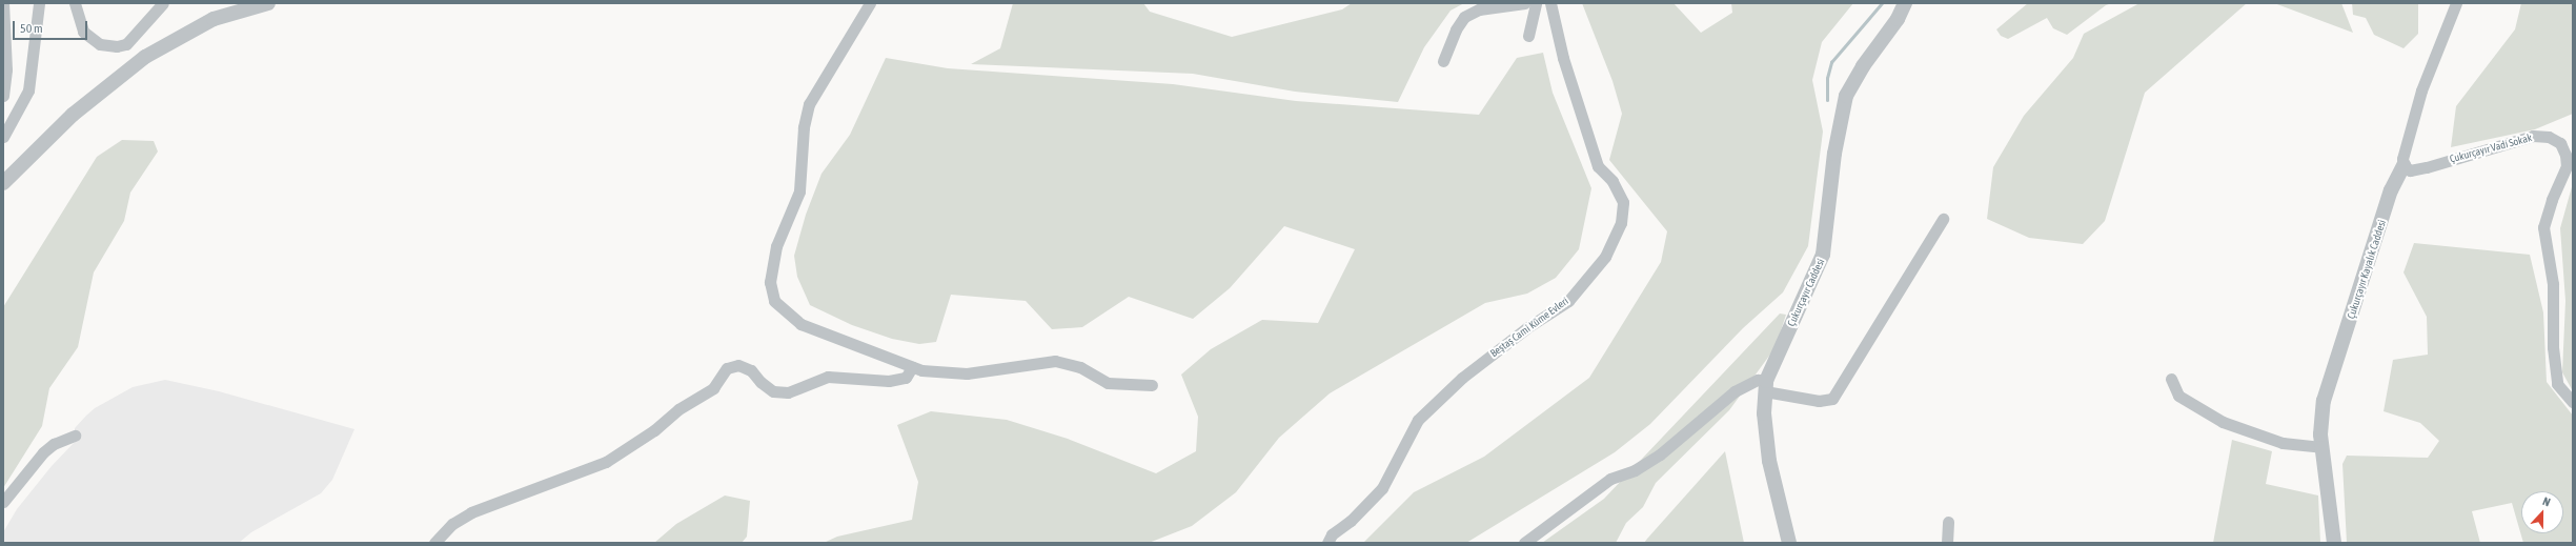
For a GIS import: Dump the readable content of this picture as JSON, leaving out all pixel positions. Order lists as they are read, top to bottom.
{
  "streets": {
    "street": [
      "Çukurçayır Vadi Sokak",
      "Çukurçayır Kayalık Caddesi",
      "Çukurçayır Caddesi",
      "Beştaş Cami Küme Evleri"
    ]
  },
  "crossings": [
    ["Çukurçayır Vadi Sokak", "Çukurçayır Kayalık Caddesi"]
  ],
  "scale_bar": "50 m",
  "north": "top"
}
